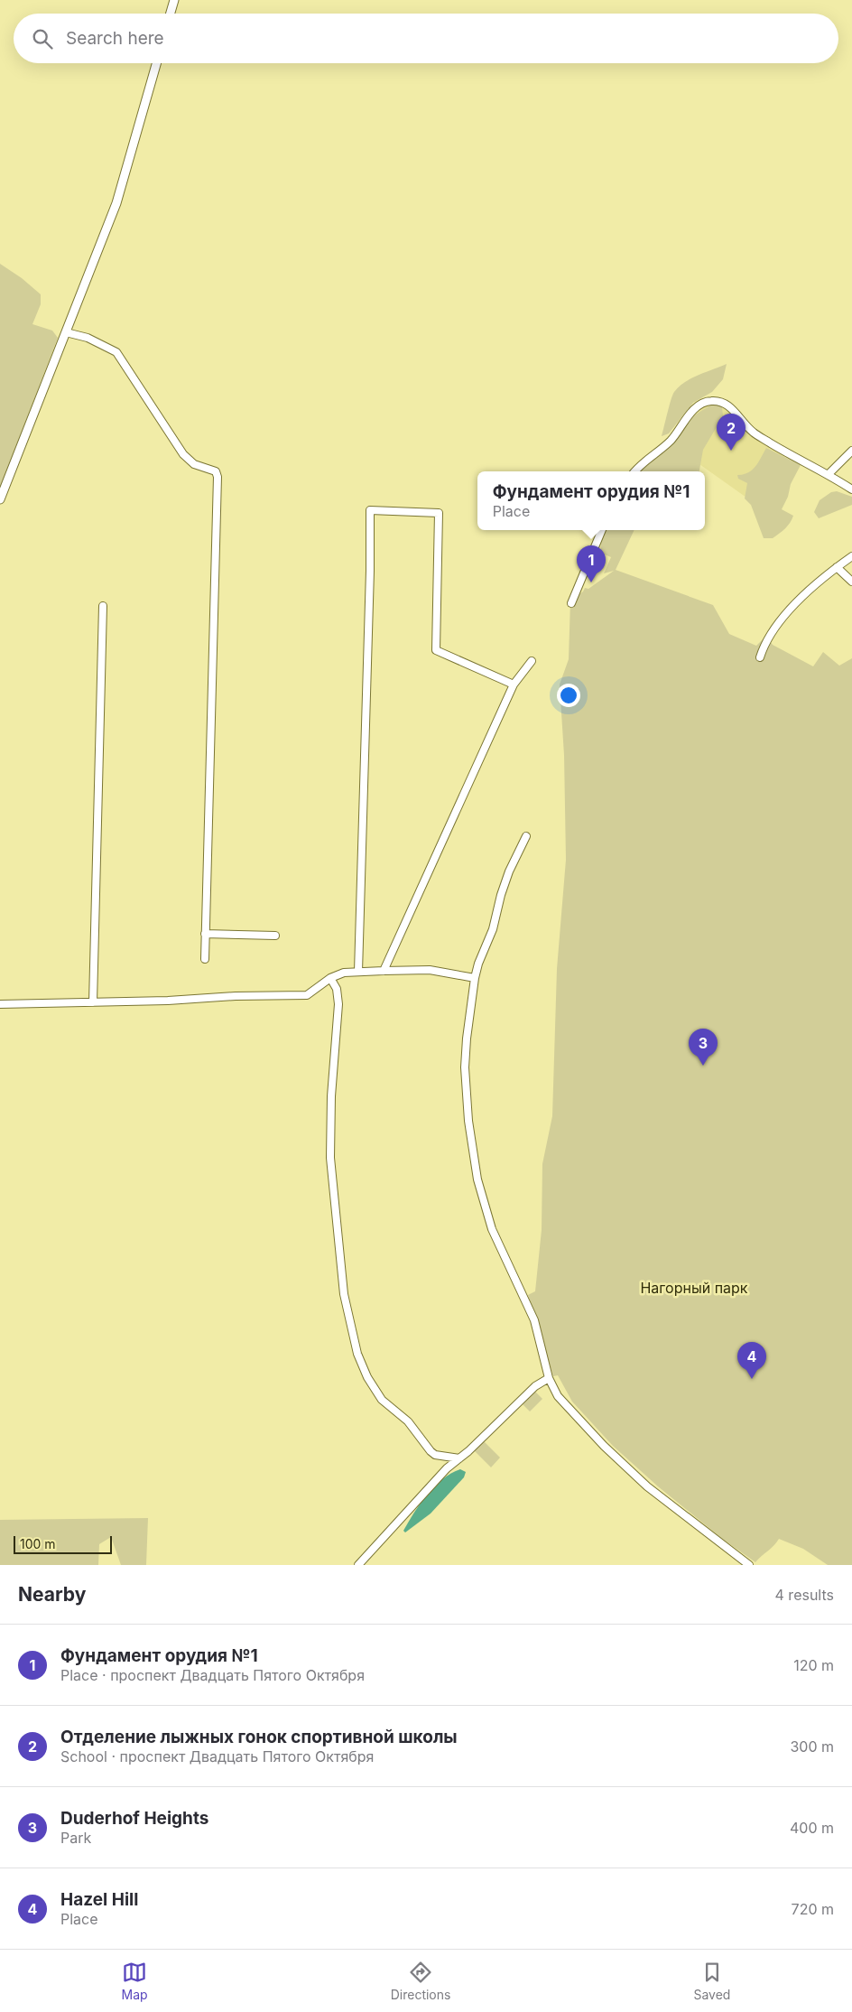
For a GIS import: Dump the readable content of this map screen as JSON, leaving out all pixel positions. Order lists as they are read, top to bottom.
{
  "parks": ["Нагорный парк"],
  "scale_bar": "100 m",
  "page": {
    "search": "Search here",
    "pins": [
      "2",
      "1",
      "3",
      "4"
    ],
    "popup": ["Фундамент орудия №1", "Place"],
    "scale": "100 m",
    "heading": ["Nearby", "4 results"],
    "list": [
      {
        "mark": "1",
        "name": "Фундамент орудия №1",
        "note": "Place · проспект Двадцать Пятого Октября",
        "value": "120 m"
      },
      {
        "mark": "2",
        "name": "Отделение лыжных гонок спортивной школы",
        "note": "School · проспект Двадцать Пятого Октября",
        "value": "300 m"
      },
      {
        "mark": "3",
        "name": "Duderhof Heights",
        "note": "Park",
        "value": "400 m"
      },
      {
        "mark": "4",
        "name": "Hazel Hill",
        "note": "Place",
        "value": "720 m"
      }
    ],
    "nav": ["Map", "Directions", "Saved"]
  }
}
